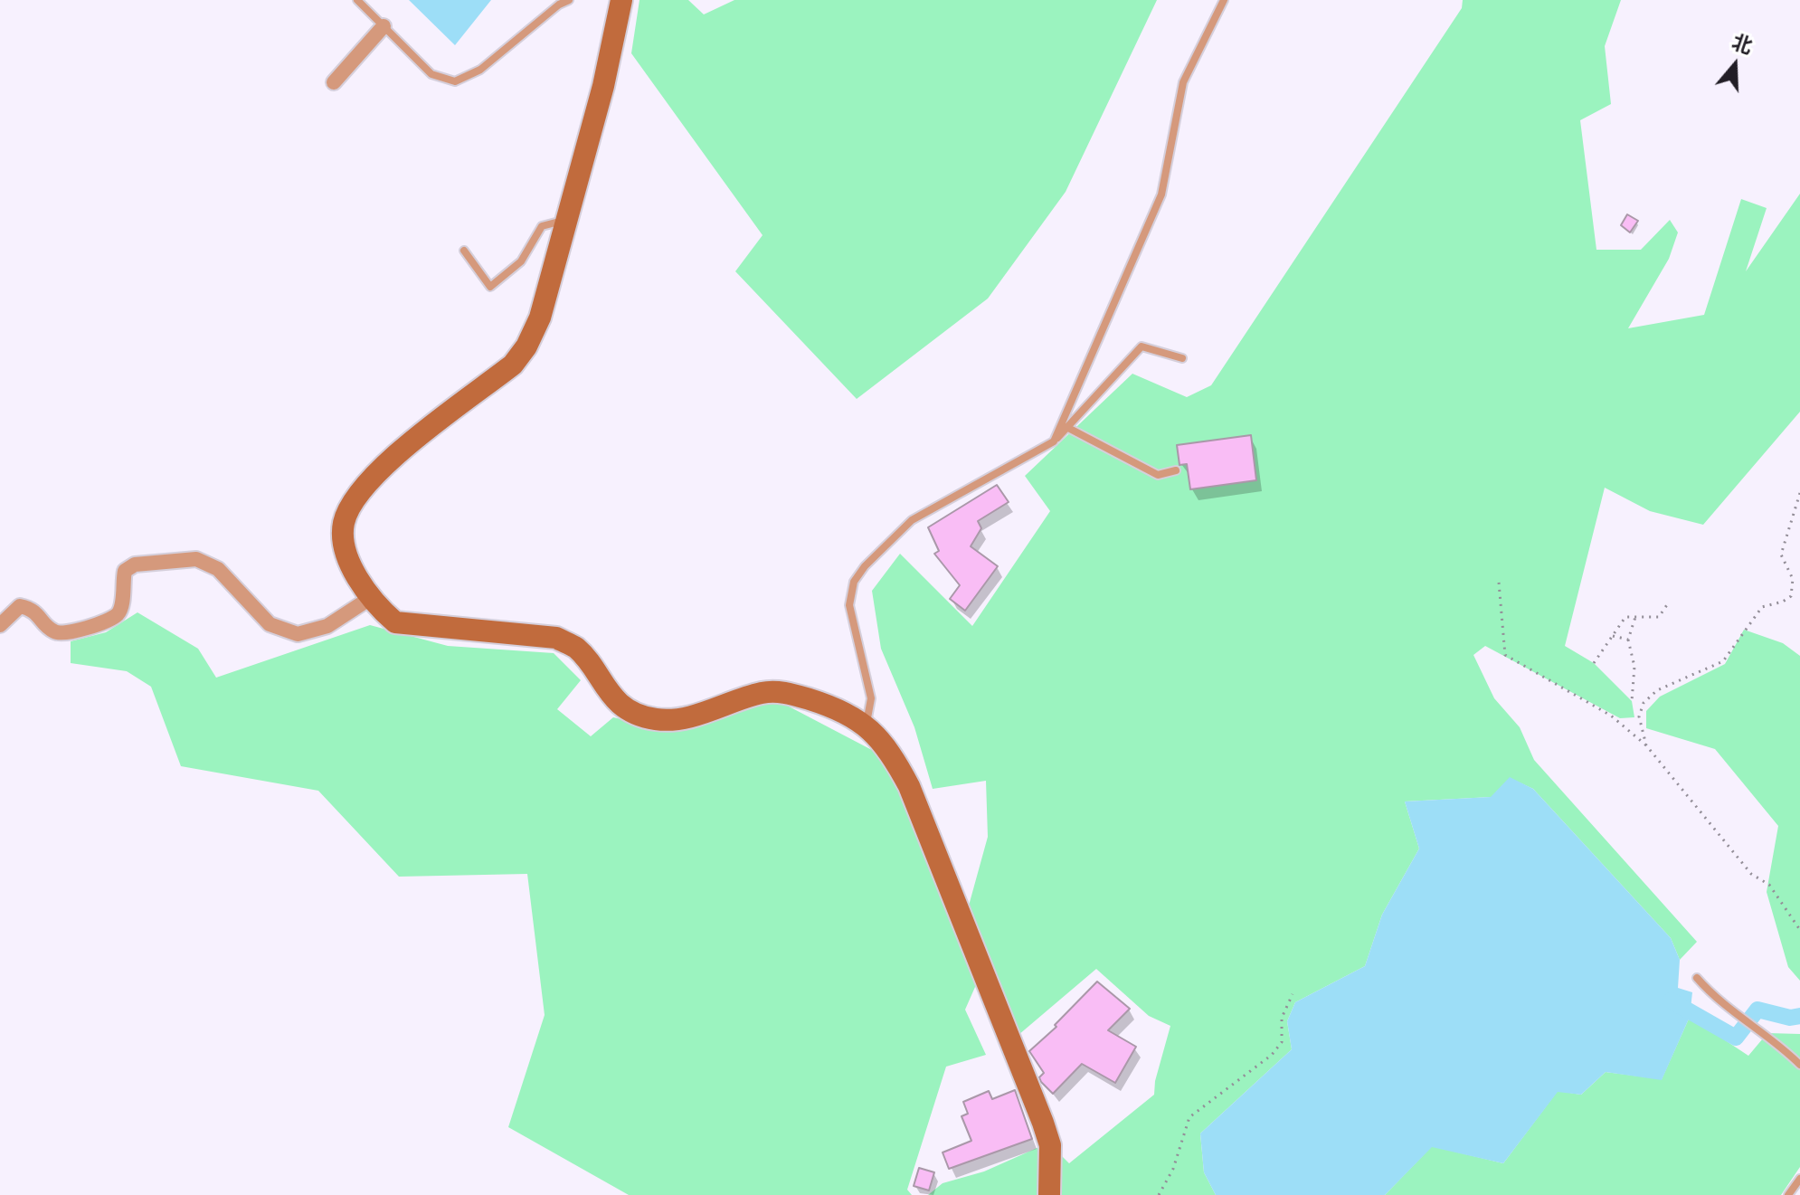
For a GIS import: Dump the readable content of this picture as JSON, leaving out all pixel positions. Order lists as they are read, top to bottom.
{
  "north": "top"
}
